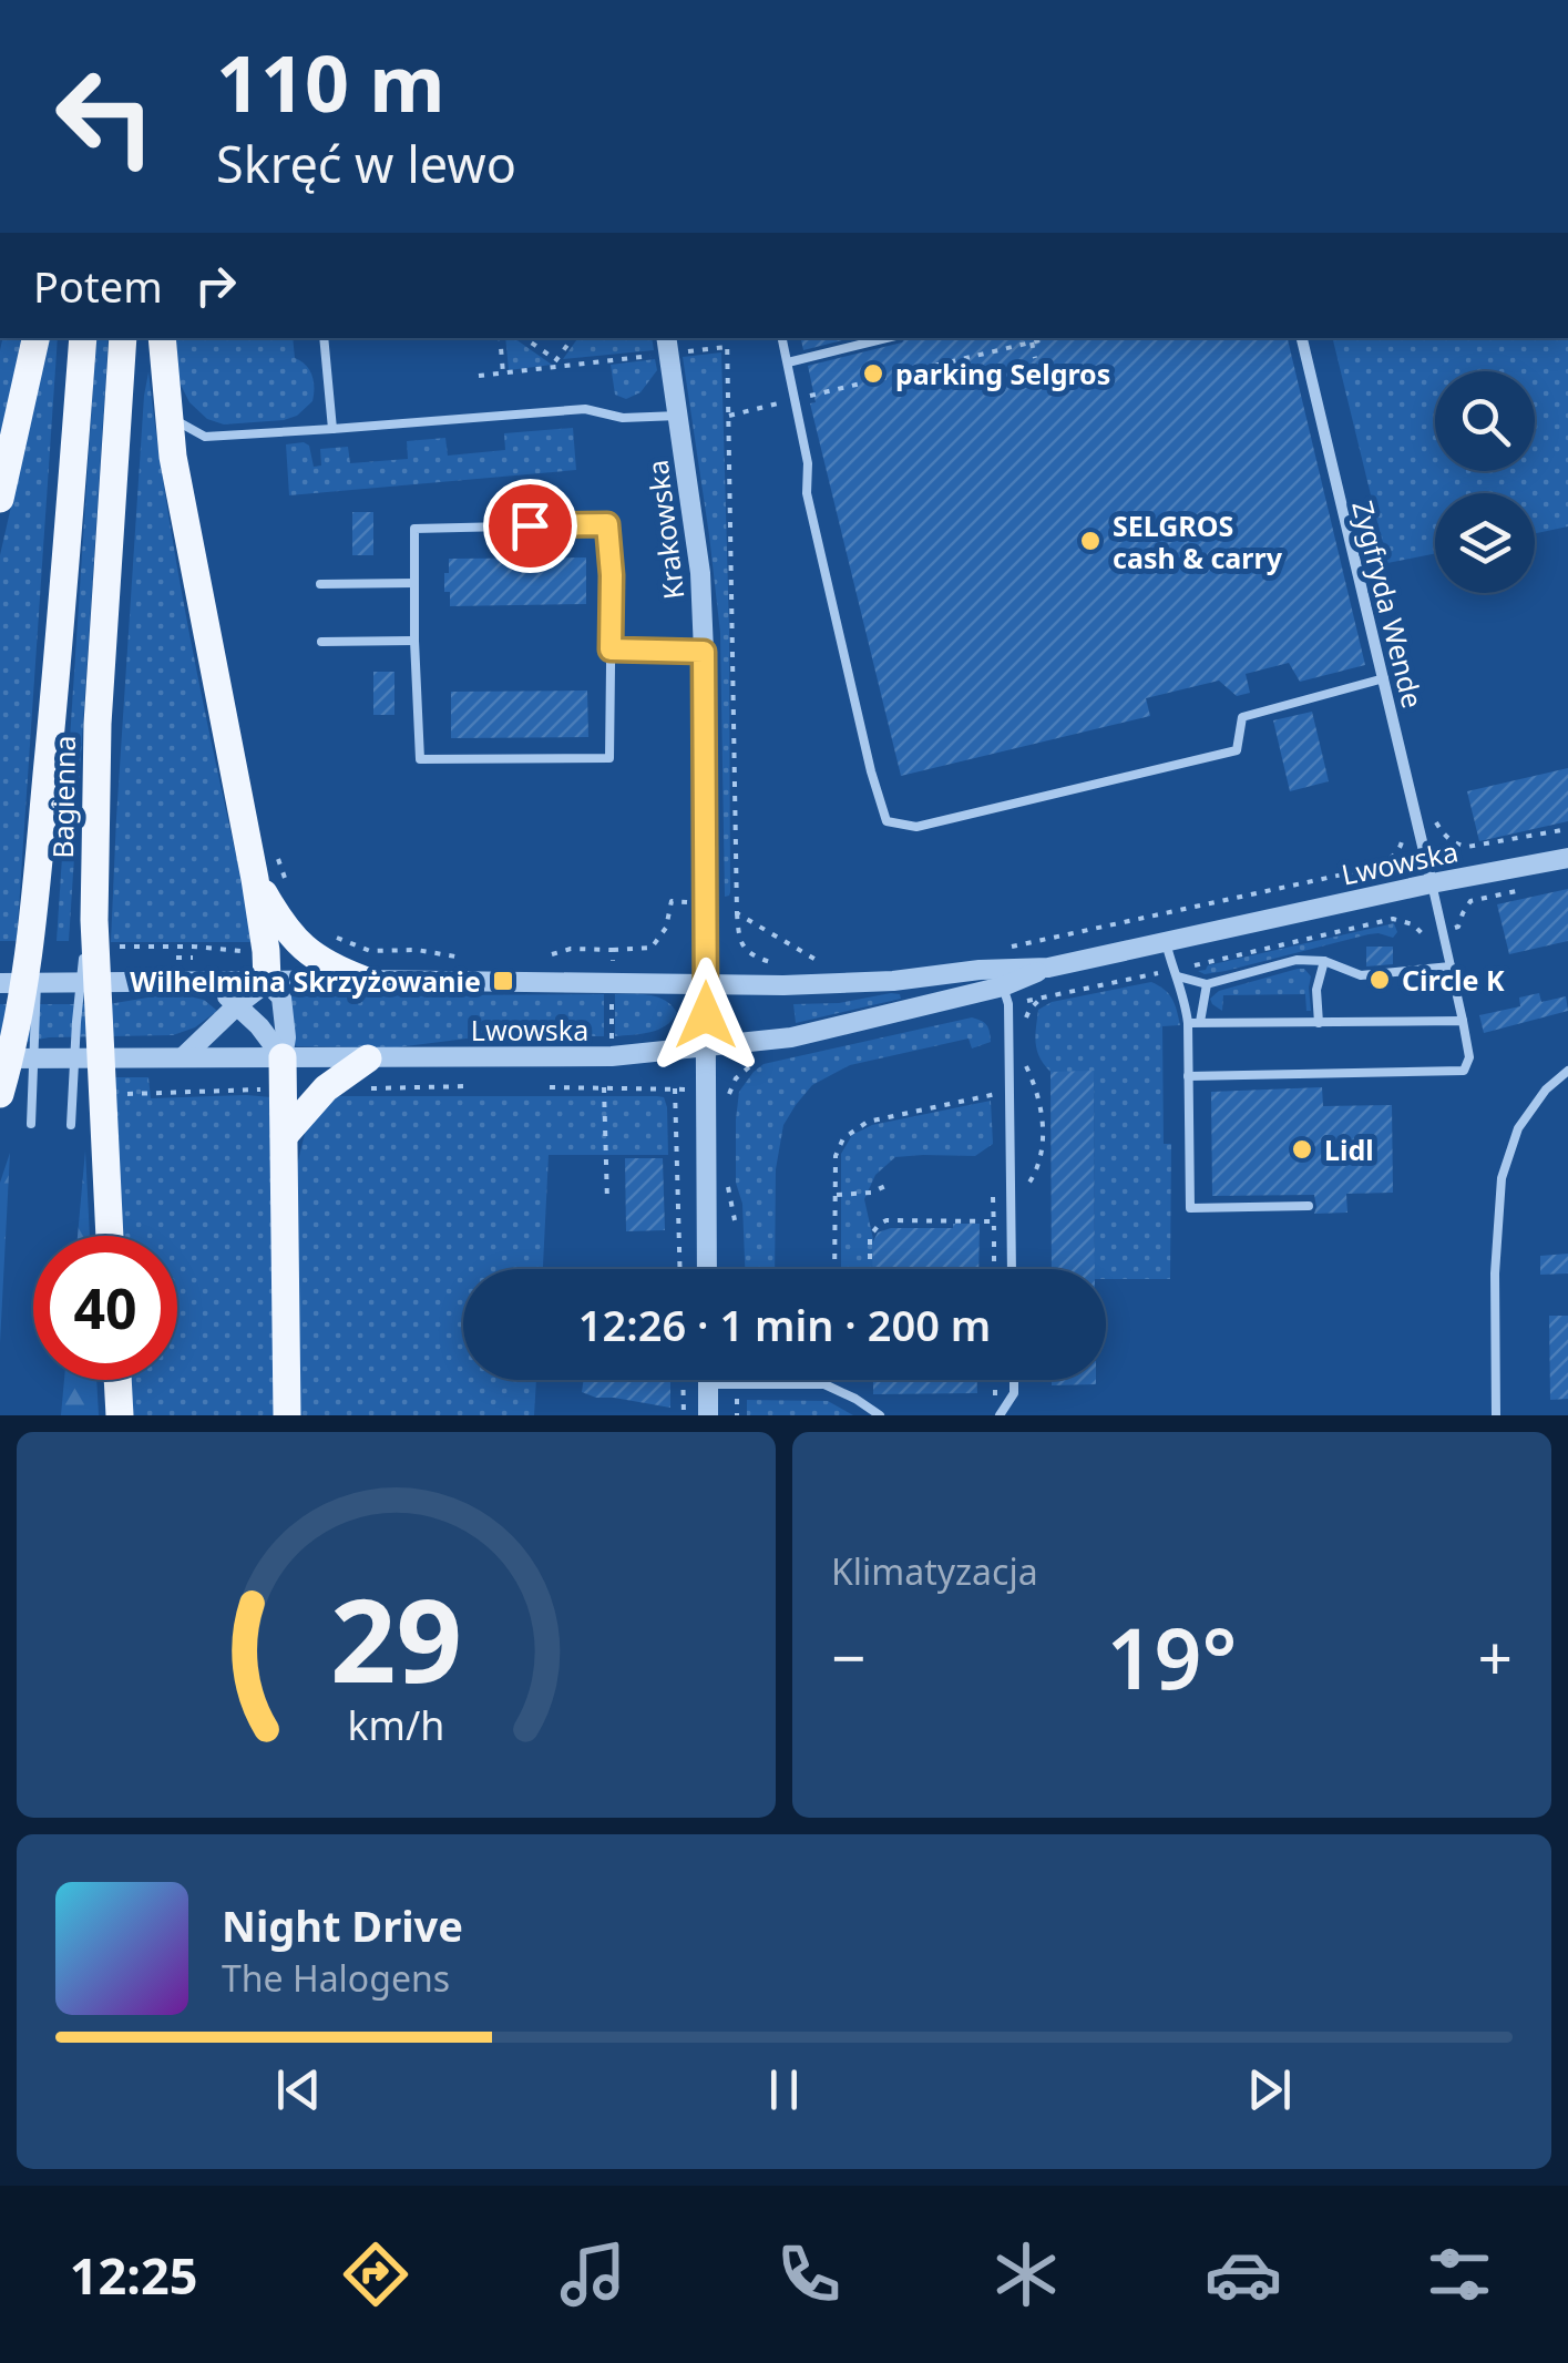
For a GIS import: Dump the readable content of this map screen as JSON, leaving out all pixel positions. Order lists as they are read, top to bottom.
{
  "streets": {
    "main road": ["Bagienna"],
    "street": ["Krakowska", "Zygfryda Wende", "Lwowska"]
  },
  "crossings": [
    ["Krakowska", "Lwowska"],
    ["Zygfryda Wende", "Lwowska"]
  ],
  "places": {
    "other": [
      "parking Selgros",
      "SELGROS cash & carry",
      "Circle K",
      "Lidl"
    ],
    "transit": ["Wilhelmina Skrzyżowanie"]
  },
  "page": {
    "turn": ["110 m", "Skręć w lewo"],
    "then": "Potem",
    "limit": "40",
    "trip": "12:26 · 1 min · 200 m",
    "tile": "Klimatyzacja",
    "heat": ["−", "19°", "+"],
    "song": ["Night Drive", "The Halogens"],
    "tabs": "12:25",
    "gauge": ["29", "km/h"]
  }
}
